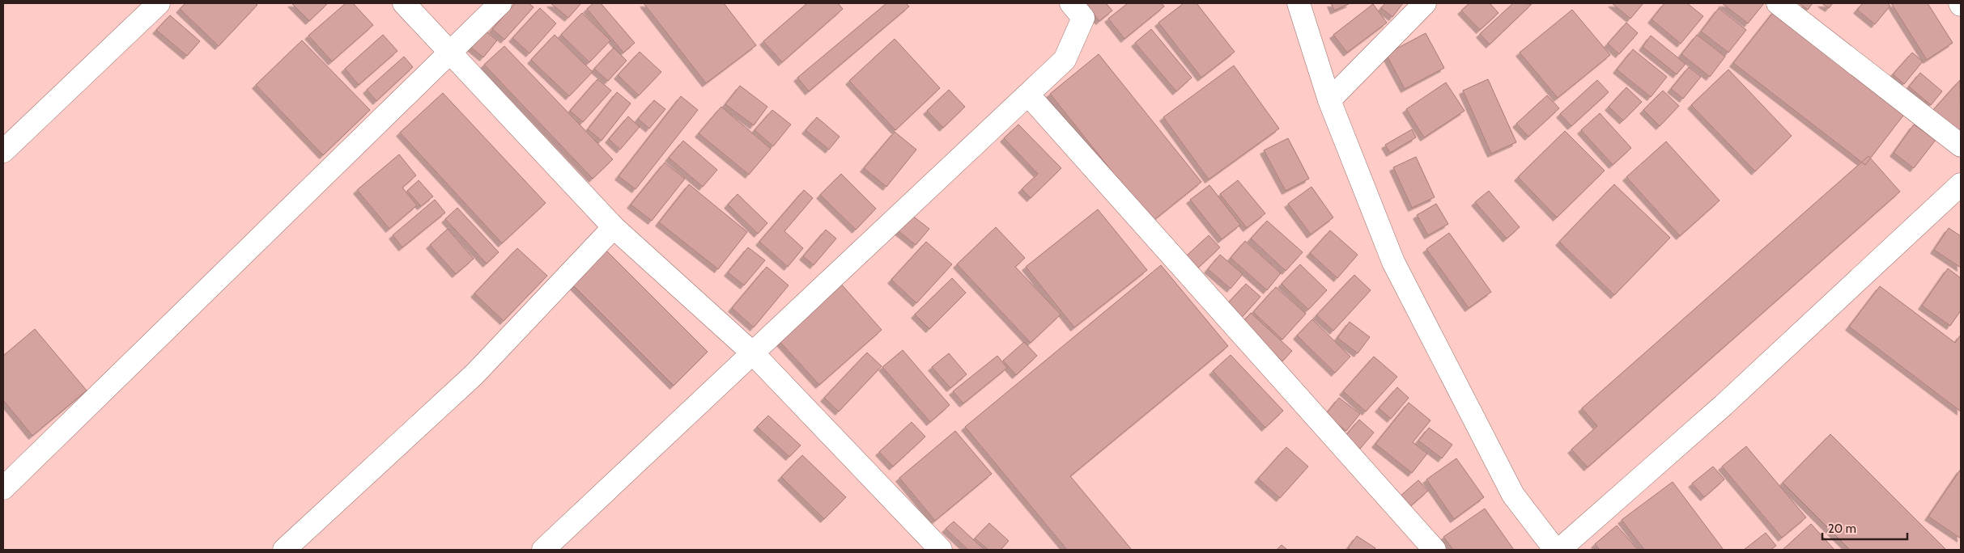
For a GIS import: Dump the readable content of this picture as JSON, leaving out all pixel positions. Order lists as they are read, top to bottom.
{
  "scale_bar": "20 m"
}
